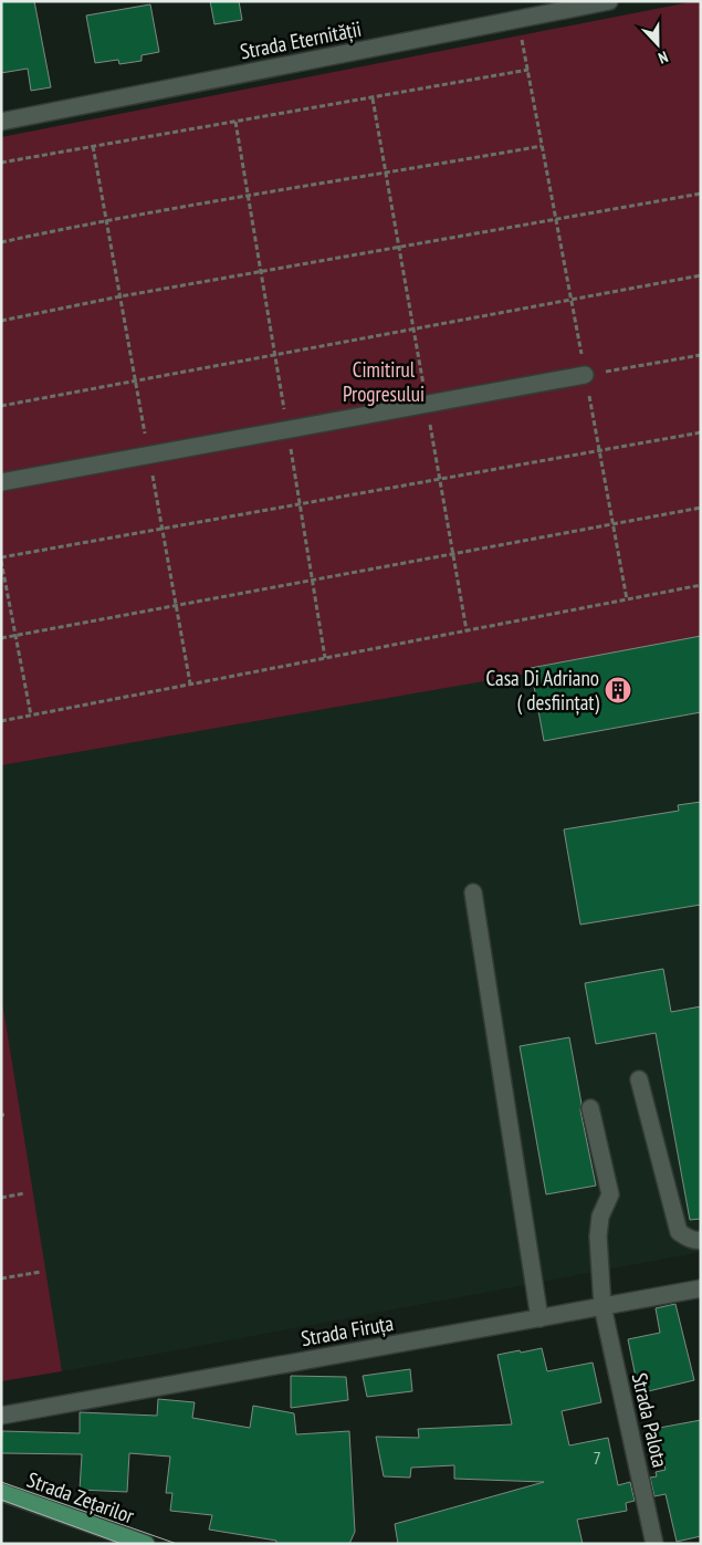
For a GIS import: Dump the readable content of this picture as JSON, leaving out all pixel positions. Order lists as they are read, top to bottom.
{
  "streets": {
    "main road": ["Strada Zețarilor"],
    "street": ["Strada Eternității", "Strada Firuța", "Strada Palota"]
  },
  "crossings": [
    ["Strada Firuța", "Strada Palota"]
  ],
  "parks": ["Cimitirul Progresului"],
  "places": {
    "building": ["Casa Di Adriano ( desființat)"]
  },
  "house_numbers": ["7"],
  "north": "bottom"
}
